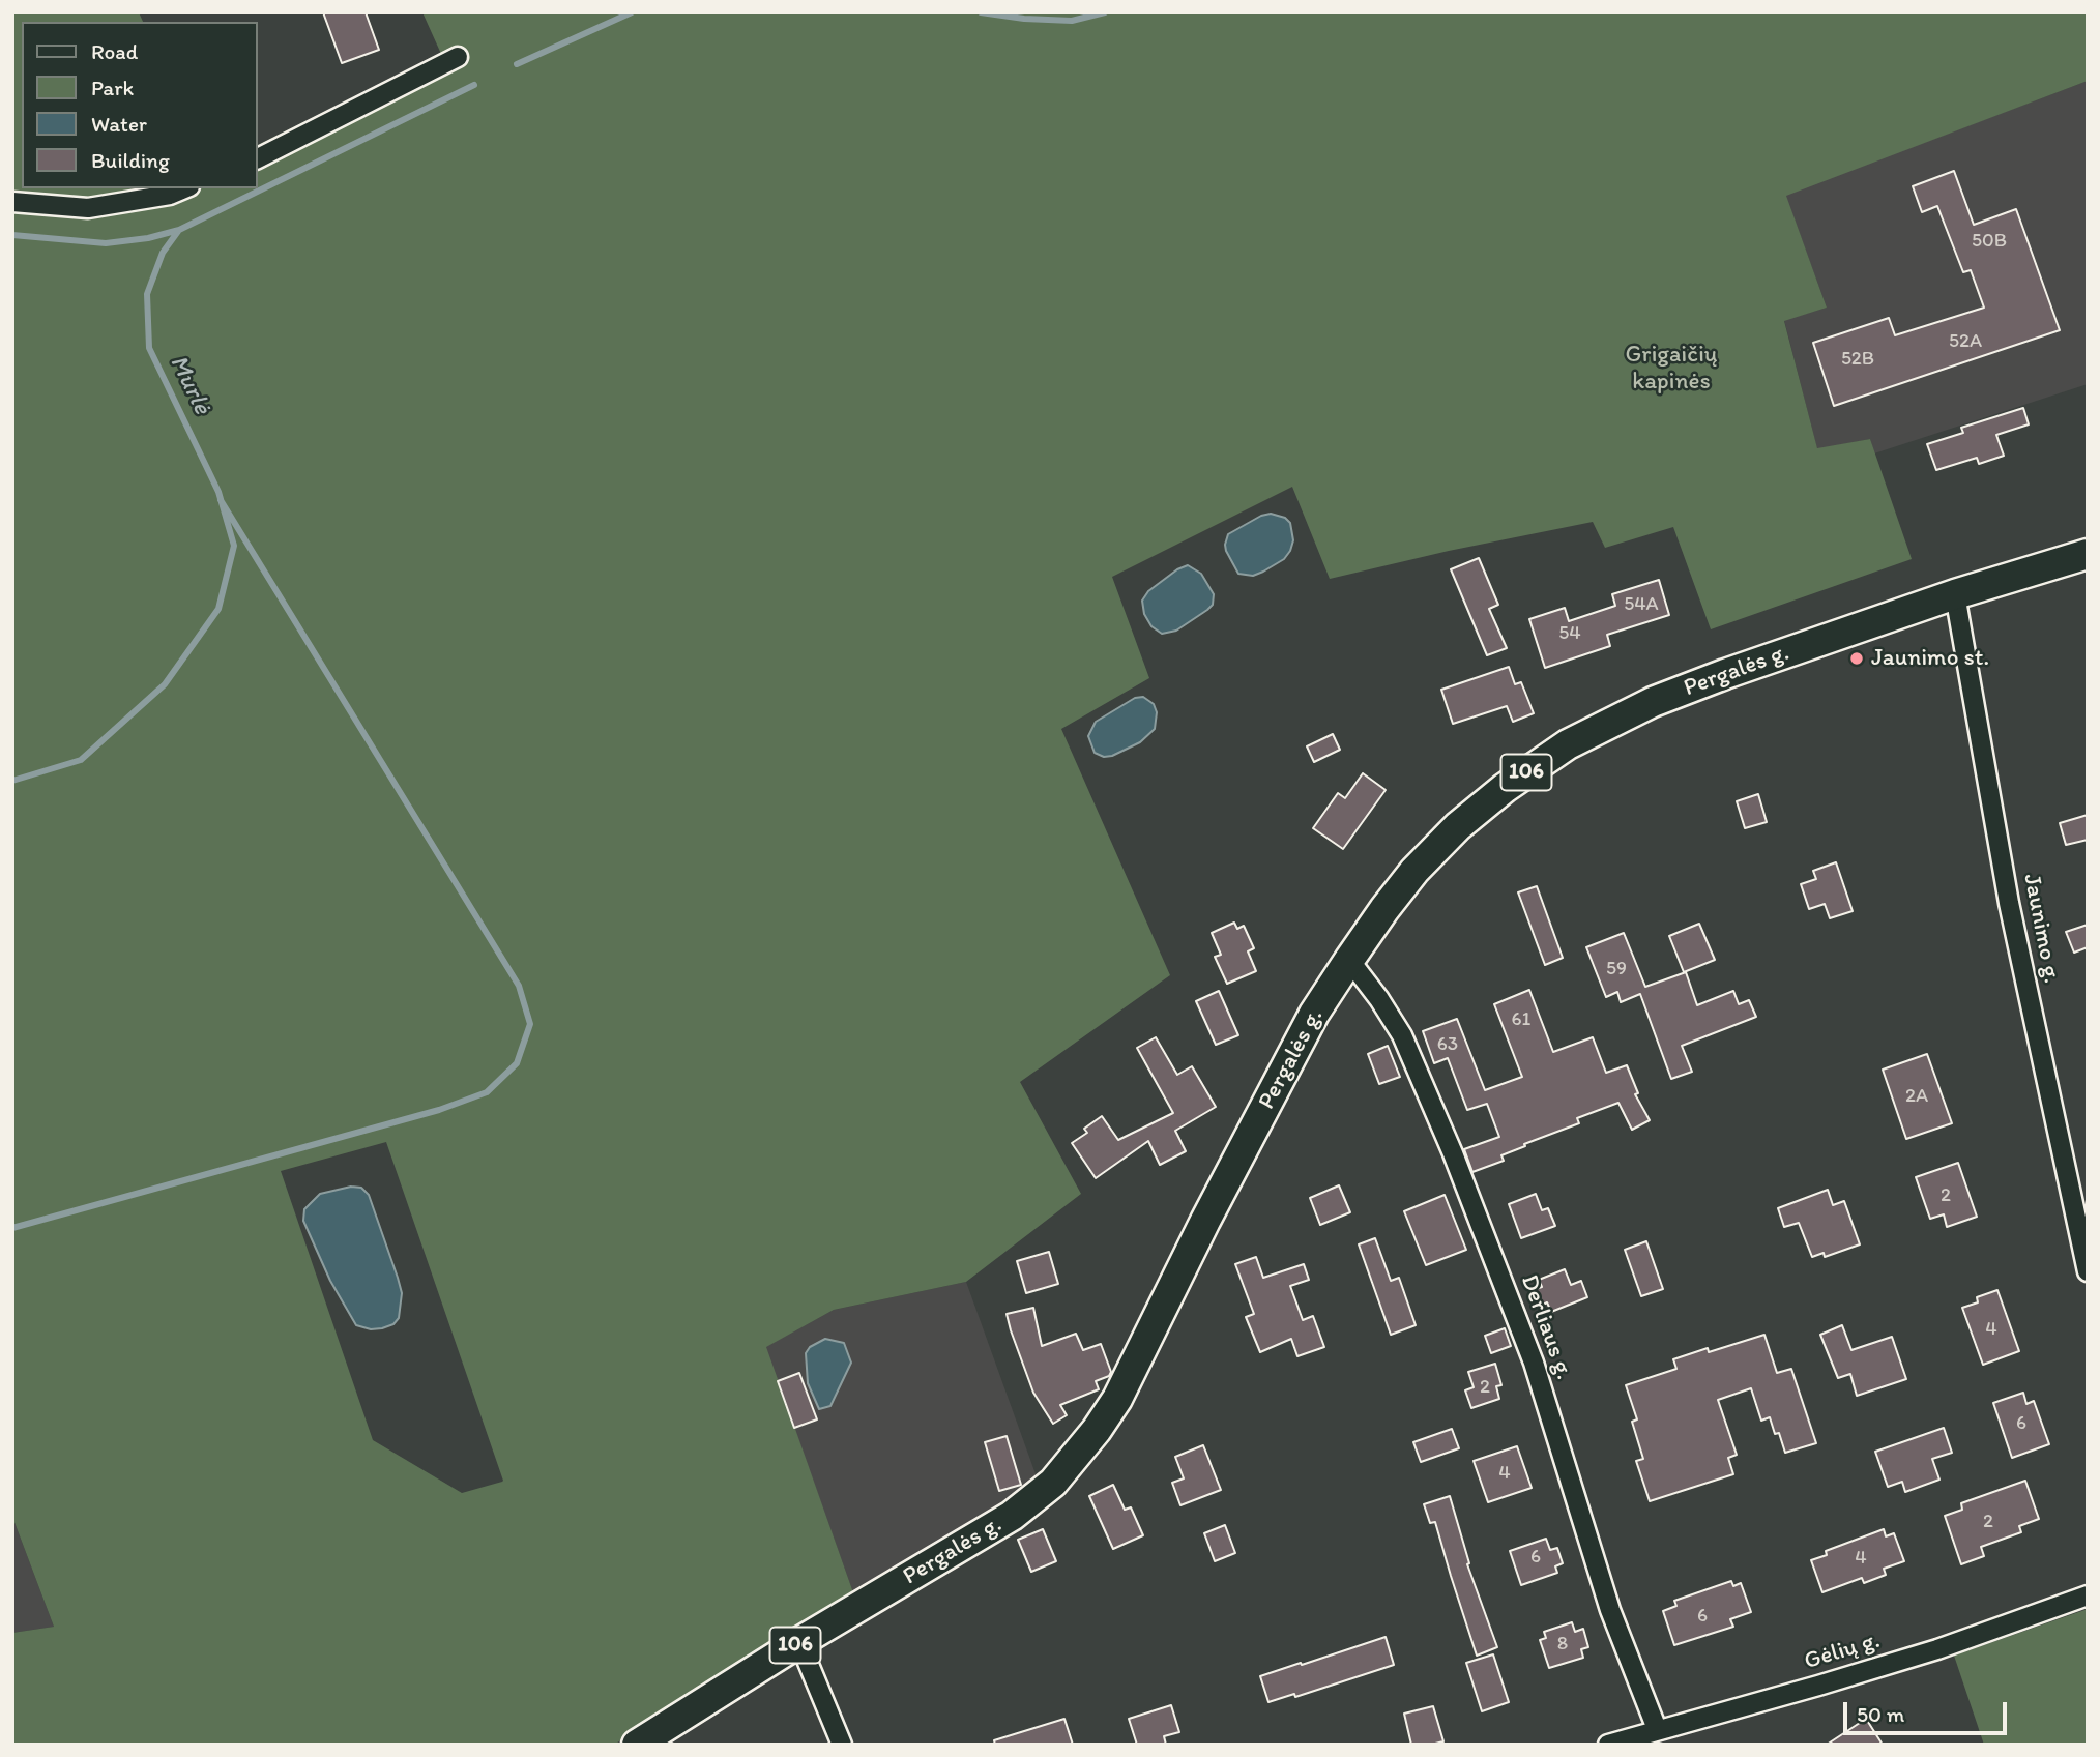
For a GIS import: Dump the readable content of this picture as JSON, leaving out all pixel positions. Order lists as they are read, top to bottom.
{
  "streets": {
    "main road": ["Pergalės g.", "106"],
    "street": ["Jaunimo g.", "Derliaus g.", "Gėlių g."]
  },
  "crossings": [
    ["Pergalės g.", "Jaunimo g."],
    ["Pergalės g.", "Derliaus g."],
    ["Derliaus g.", "Gėlių g."]
  ],
  "water": ["Murlė"],
  "parks": ["Grigaičių kapinės"],
  "places": ["Jaunimo st."],
  "house_numbers": [
    "50B",
    "52A",
    "52B",
    "54A",
    "54",
    "59",
    "61",
    "63",
    "2A",
    "2",
    "4",
    "2",
    "6",
    "4",
    "2",
    "6",
    "4",
    "6",
    "8"
  ],
  "legend": [
    "Road",
    "Park",
    "Water",
    "Building"
  ],
  "scale_bar": "50 m"
}
